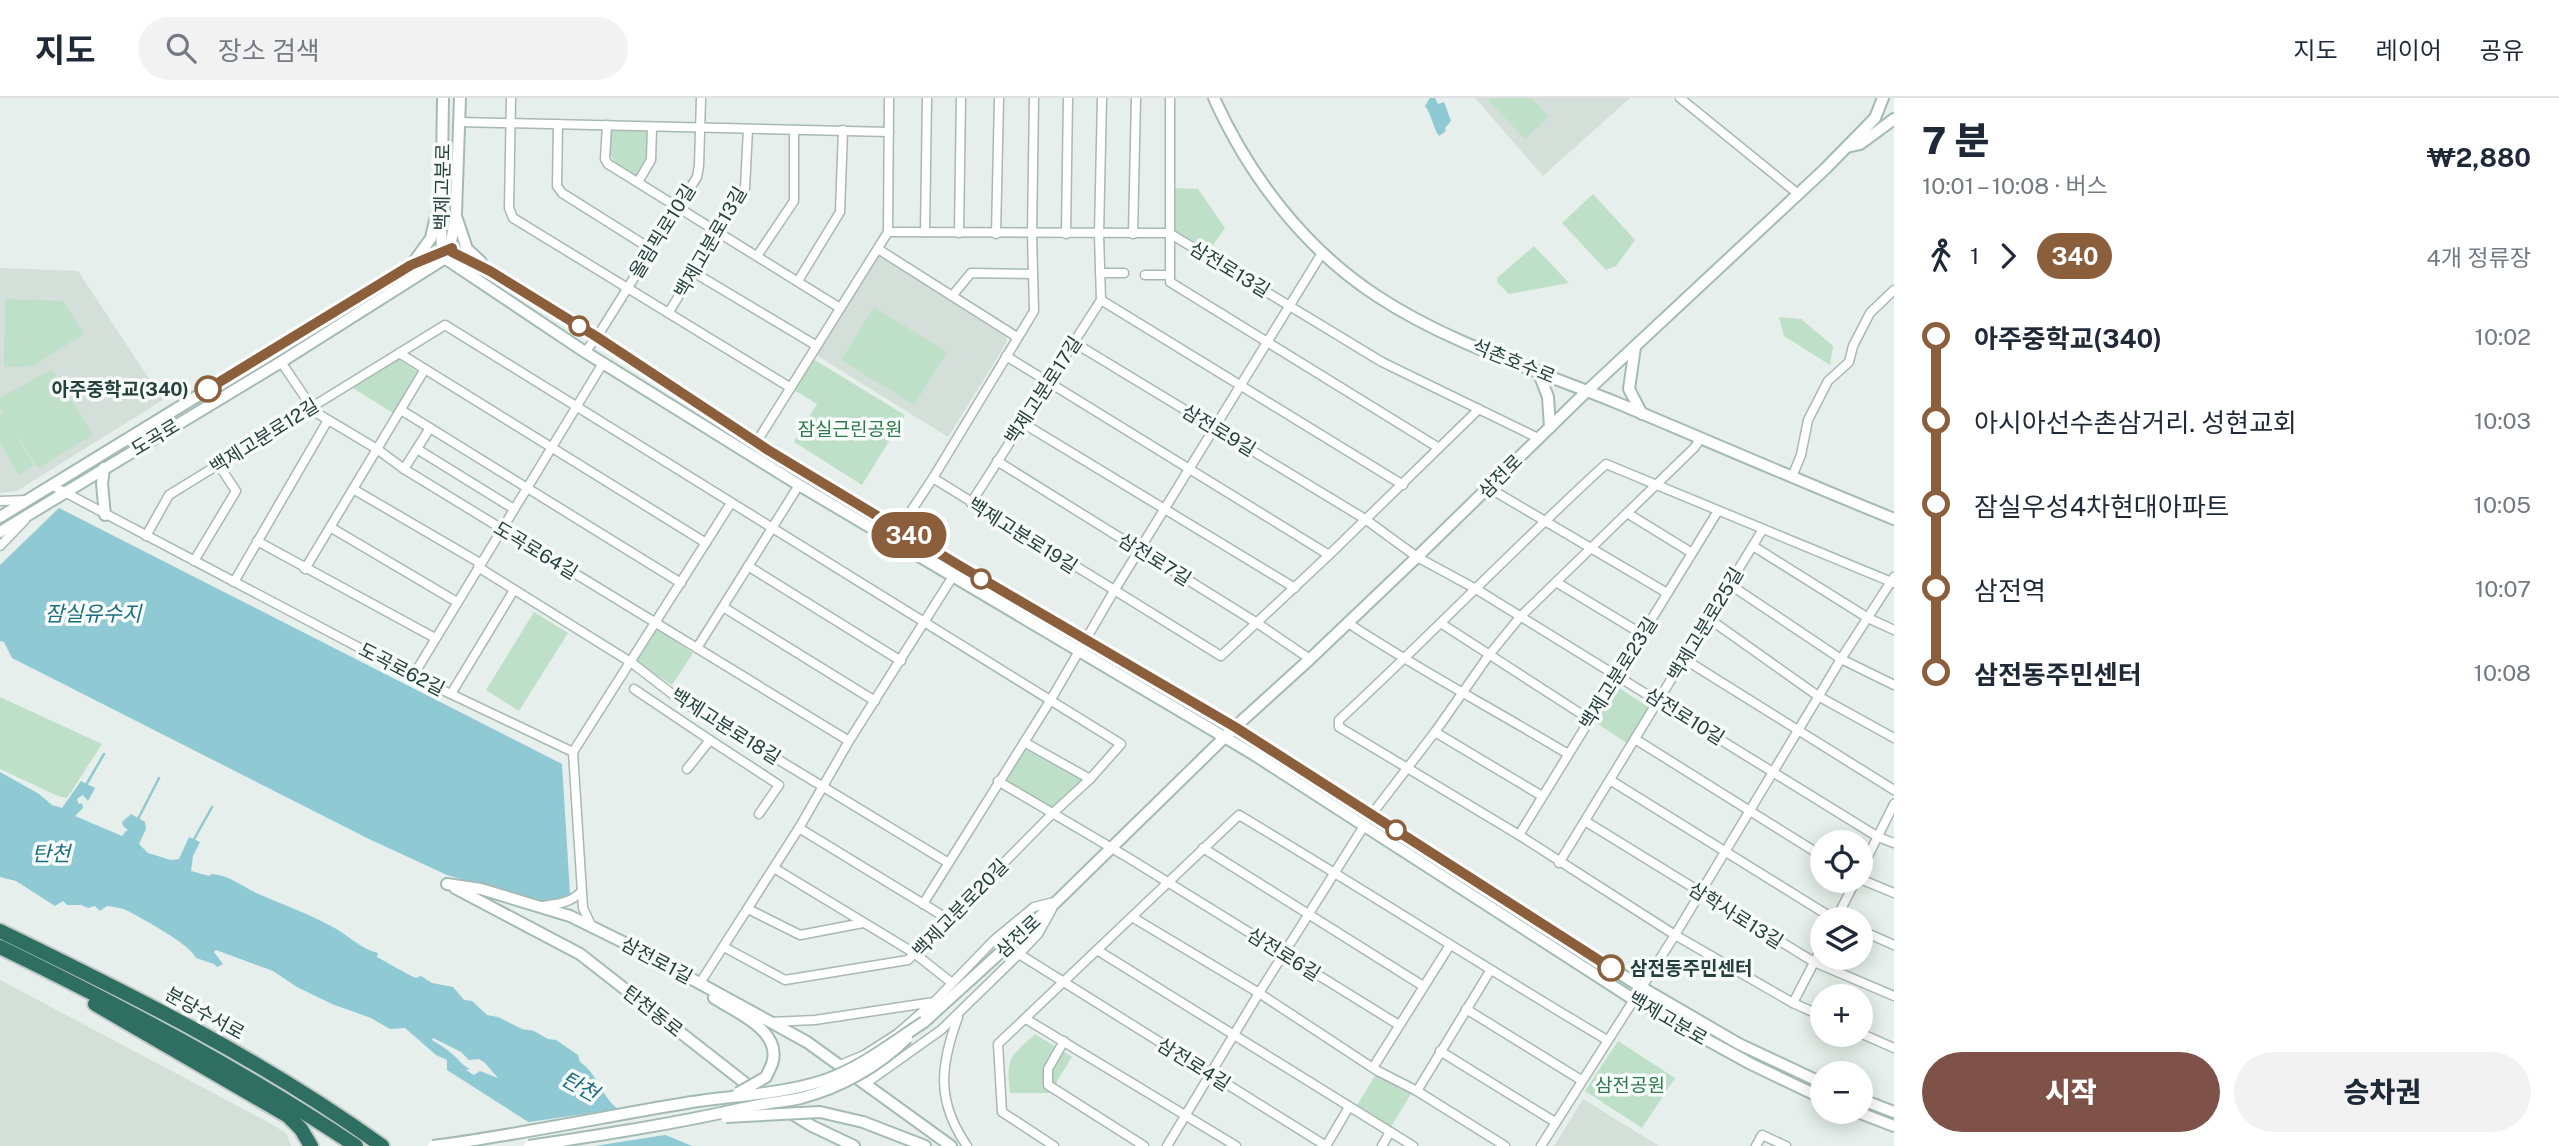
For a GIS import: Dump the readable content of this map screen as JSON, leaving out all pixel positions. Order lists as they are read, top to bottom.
{
  "streets": {
    "highway": ["분당수서로"],
    "main road": [
      "백제고분로",
      "석촌호수로",
      "도곡로",
      "삼전로",
      "삼전로1길",
      "탄천동로"
    ],
    "street": [
      "올림픽로10길",
      "백제고분로13길",
      "삼전로13길",
      "백제고분로17길",
      "삼전로9길",
      "백제고분로12길",
      "백제고분로19길",
      "도곡로64길",
      "삼전로7길",
      "백제고분로25길",
      "도곡로62길",
      "백제고분로23길",
      "삼전로10길",
      "백제고분로18길",
      "백제고분로20길",
      "삼학사로13길",
      "삼전로6길",
      "삼전로4길"
    ]
  },
  "crossings": [
    ["백제고분로", "올림픽로10길"],
    ["백제고분로", "도곡로"],
    ["백제고분로", "삼전로"],
    ["백제고분로", "백제고분로20길"],
    ["삼전로13길", "삼전로"],
    ["석촌호수로", "삼전로"],
    ["백제고분로17길", "삼전로9길"],
    ["백제고분로17길", "백제고분로19길"],
    ["백제고분로17길", "삼전로7길"],
    ["삼전로9길", "삼전로"],
    ["삼전로9길", "삼전로10길"],
    ["백제고분로12길", "도곡로64길"],
    ["백제고분로12길", "도곡로62길"],
    ["도곡로", "도곡로64길"],
    ["도곡로", "도곡로62길"],
    ["삼전로", "삼전로7길"],
    ["삼전로", "삼전로10길"],
    ["삼전로", "삼전로6길"],
    ["백제고분로19길", "삼전로7길"],
    ["백제고분로25길", "삼전로10길"],
    ["백제고분로25길", "삼학사로13길"],
    ["백제고분로23길", "삼전로10길"],
    ["백제고분로18길", "백제고분로20길"],
    ["삼전로1길", "탄천동로"]
  ],
  "water": ["잠실유수지", "탄천"],
  "parks": ["잠실근린공원", "삼전공원"],
  "places": ["아주중학교(340)", "삼전동주민센터"],
  "lines": ["bus line 340"],
  "page": {
    "header": "지도",
    "search": "장소 검색",
    "nav": ["지도", "레이어", "공유"],
    "on_map": "340",
    "heading": ["7 분", "10:01 – 10:08 · 버스", "₩2,880"],
    "legs": ["1", "340", "4개 정류장"],
    "list": [
      {
        "name": "아주중학교(340)",
        "value": "10:02"
      },
      {
        "name": "아시아선수촌삼거리. 성현교회",
        "value": "10:03"
      },
      {
        "name": "잠실우성4차현대아파트",
        "value": "10:05"
      },
      {
        "name": "삼전역",
        "value": "10:07"
      },
      {
        "name": "삼전동주민센터",
        "value": "10:08"
      }
    ],
    "map_buttons": ["+", "−"],
    "buttons": ["시작", "승차권"]
  }
}
